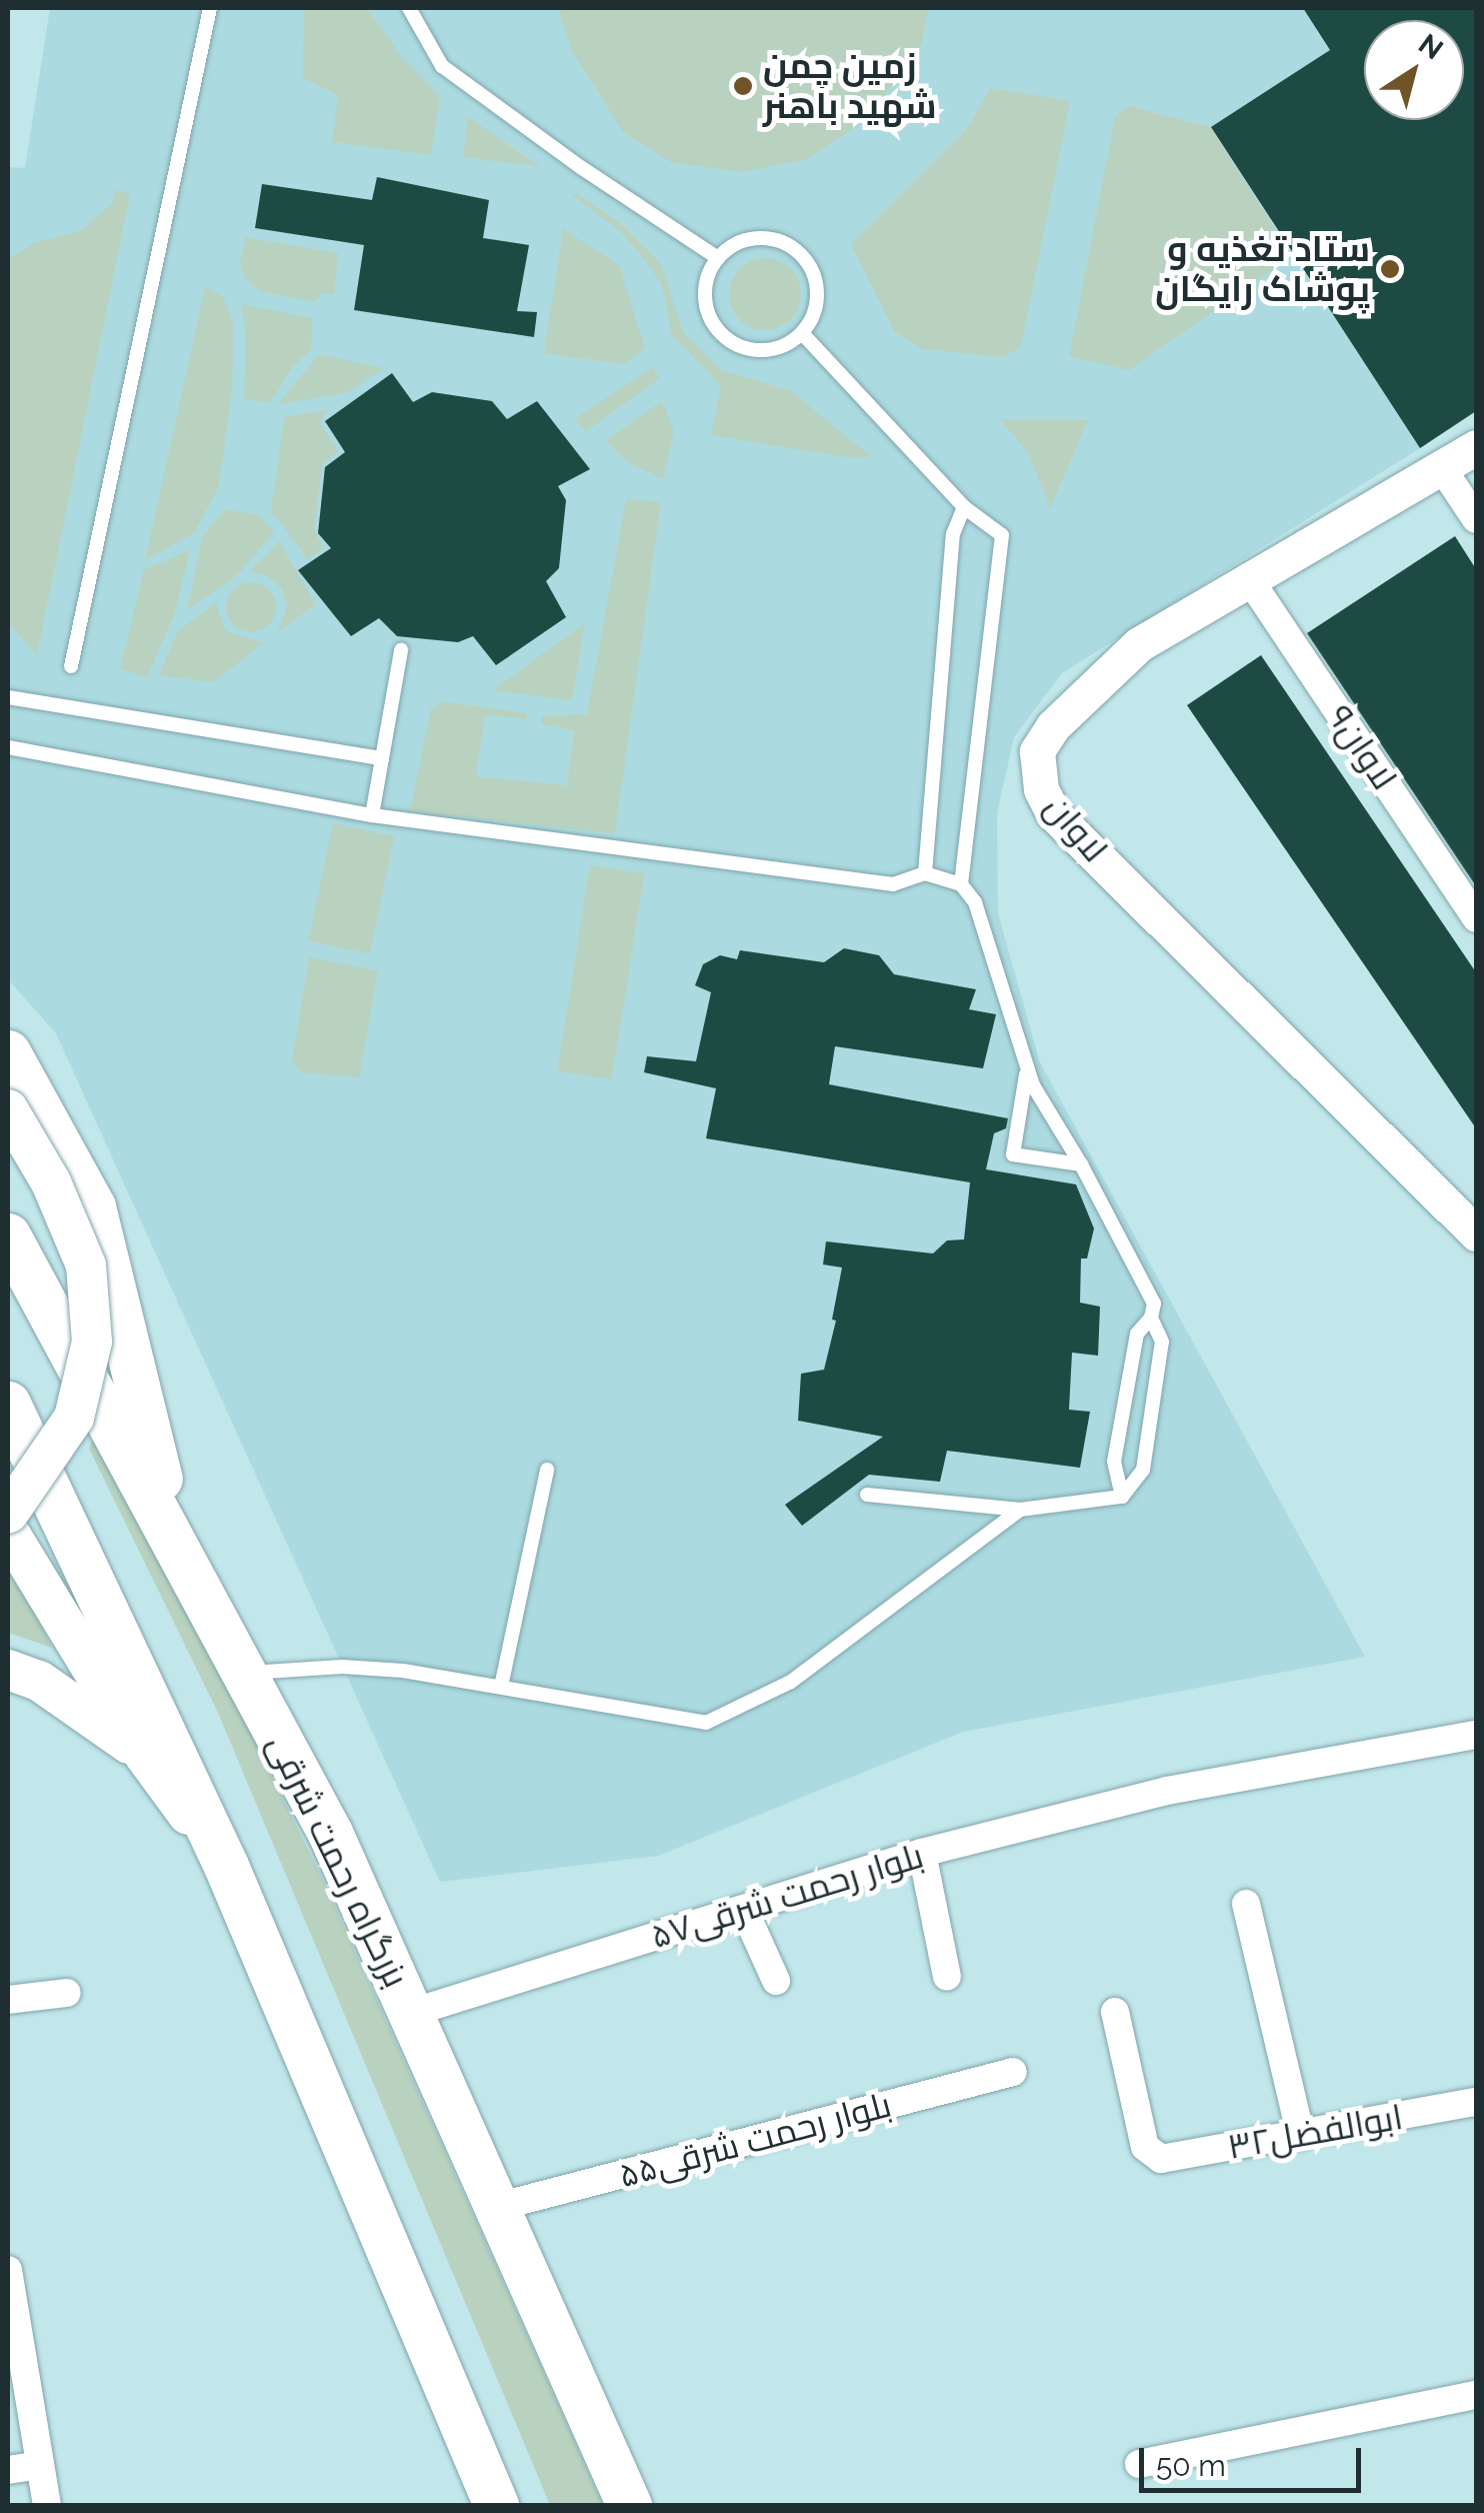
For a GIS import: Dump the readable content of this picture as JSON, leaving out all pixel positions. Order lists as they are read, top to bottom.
{
  "streets": {
    "highway": ["بزرگراه رحمت شرقی"],
    "street": [
      "۹لاوان",
      "لاوان",
      "۵۷بلوار رحمت شرقی",
      "ابوالفضل۳۲",
      "بلوار رحمت شرقی۵۵"
    ]
  },
  "crossings": [
    ["۹لاوان", "لاوان"],
    ["بزرگراه رحمت شرقی", "۵۷بلوار رحمت شرقی"],
    ["بزرگراه رحمت شرقی", "بلوار رحمت شرقی۵۵"]
  ],
  "places": ["زمین چمن شهید باهنر", "ستاد تغذیه و پوشاک رایگان"],
  "scale_bar": "50 m",
  "north": "top right"
}
